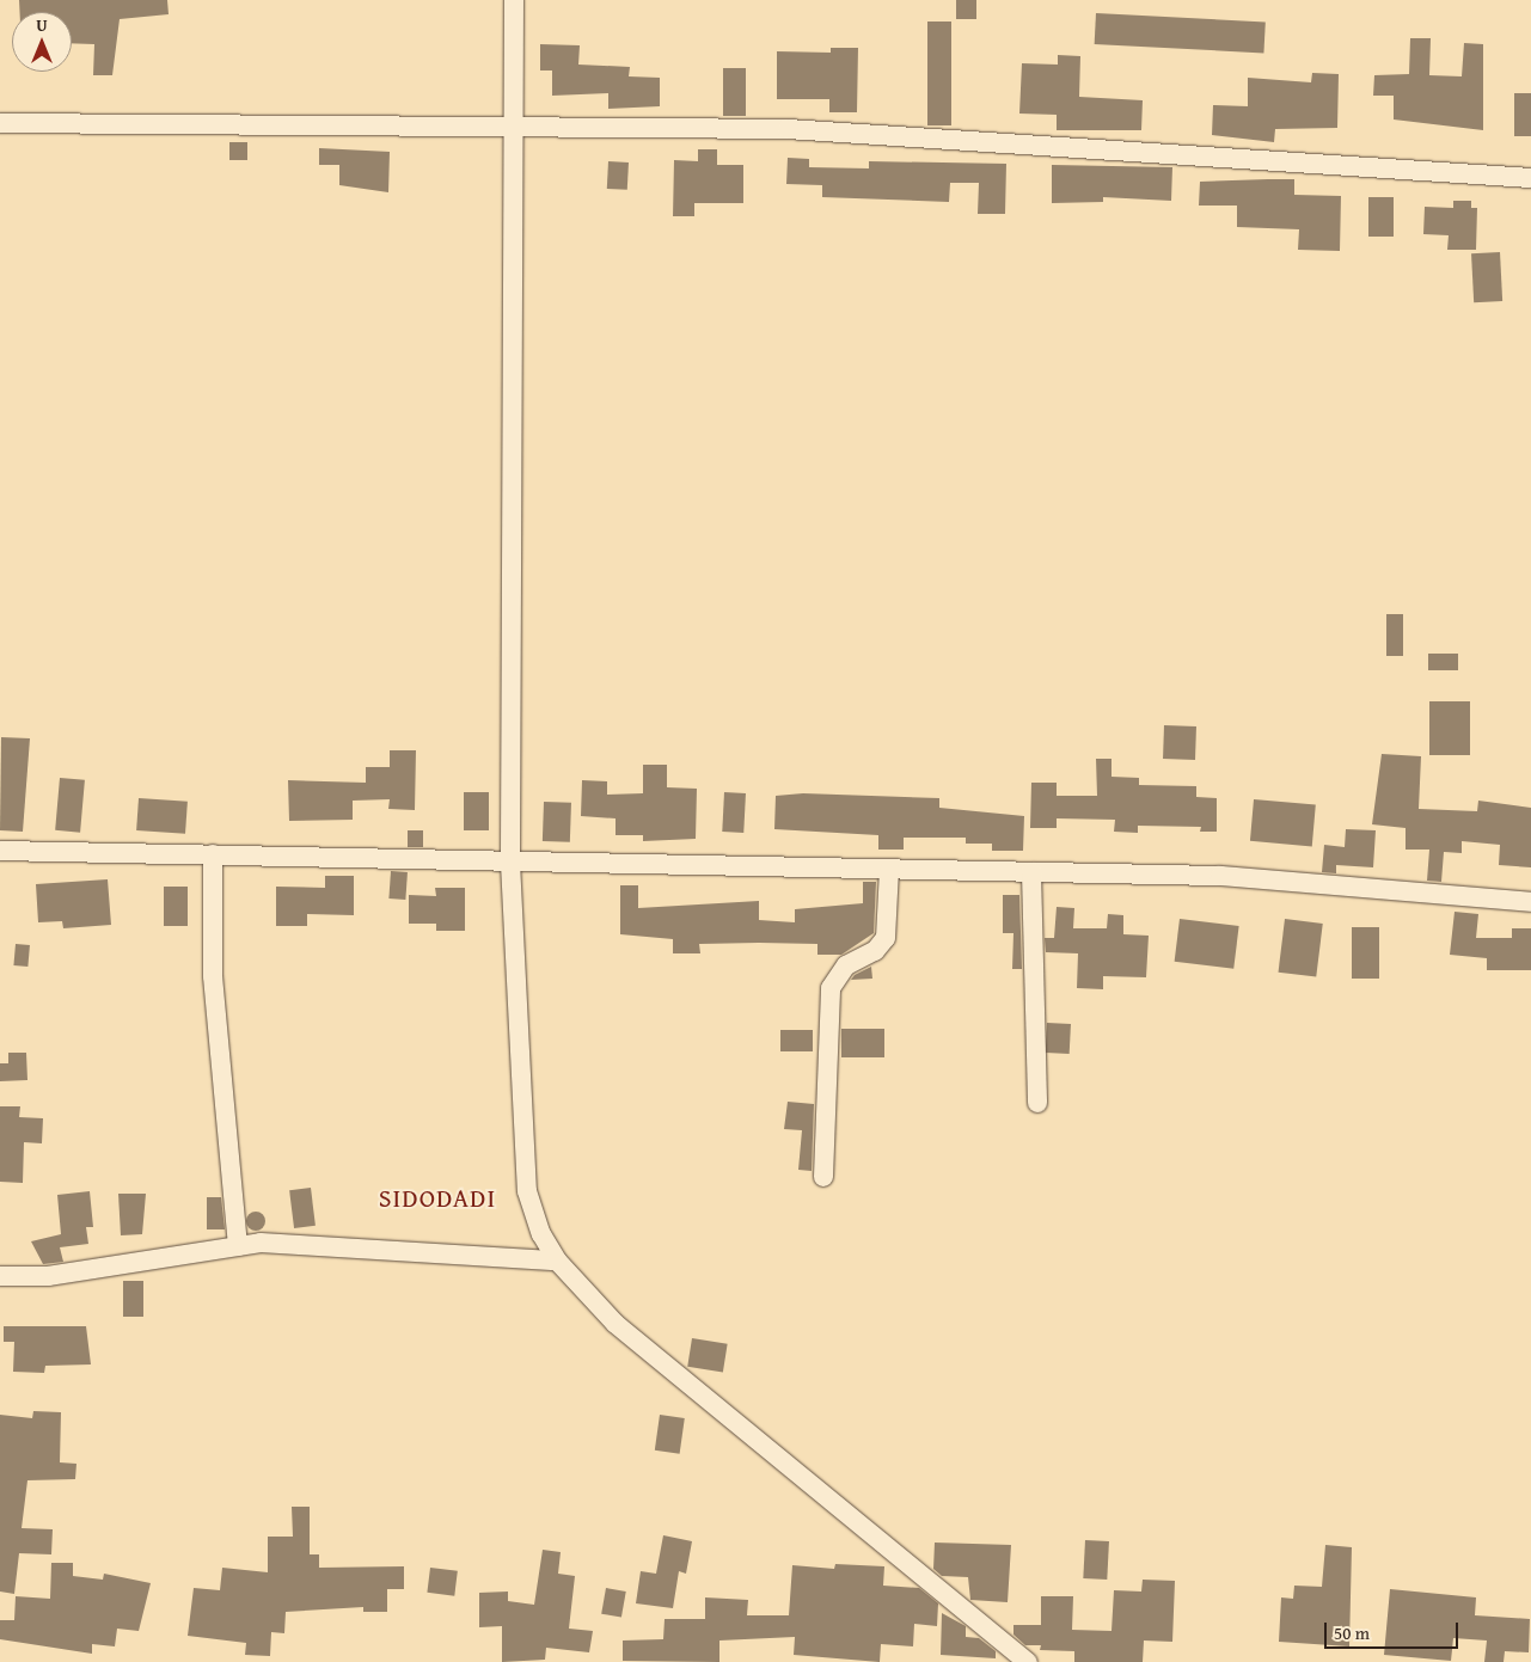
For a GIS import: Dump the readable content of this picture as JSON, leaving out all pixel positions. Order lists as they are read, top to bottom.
{
  "districts": ["SIDODADI"],
  "scale_bar": "50 m",
  "north": "top"
}
